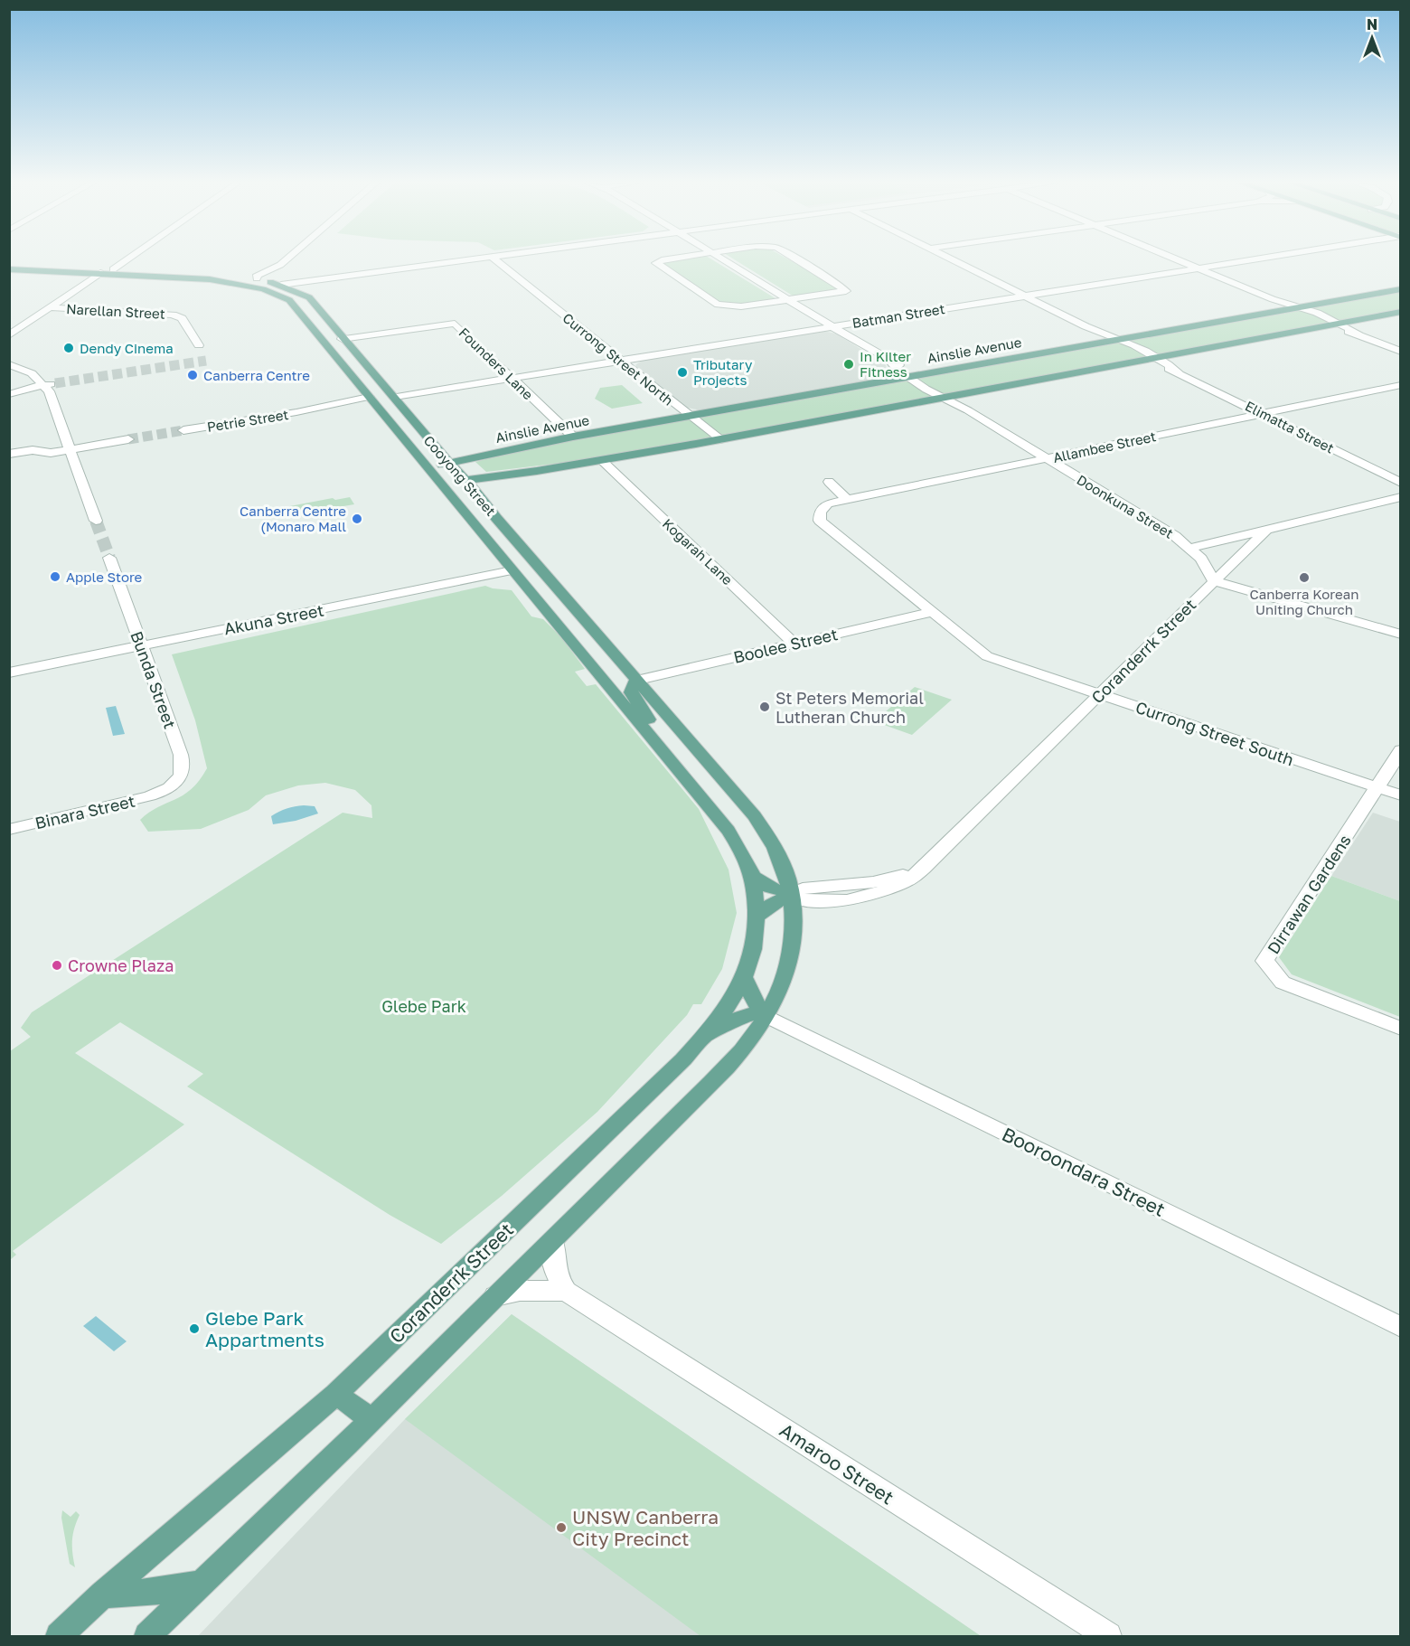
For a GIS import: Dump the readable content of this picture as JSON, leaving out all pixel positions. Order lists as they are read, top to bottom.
{
  "streets": {
    "main road": [
      "Ainslie Avenue",
      "Petrie Street",
      "Cooyong Street",
      "Akuna Street",
      "Coranderrk Street"
    ],
    "street": [
      "Narellan Street",
      "Batman Street",
      "Currong Street North",
      "Founders Lane",
      "Elimatta Street",
      "Allambee Street",
      "Doonkuna Street",
      "Kogarah Lane",
      "Boolee Street",
      "Bunda Street",
      "Currong Street South",
      "Binara Street",
      "Dirrawan Gardens",
      "Booroondara Street",
      "Amaroo Street"
    ]
  },
  "crossings": [
    ["Batman Street", "Currong Street North"],
    ["Batman Street", "Elimatta Street"],
    ["Batman Street", "Doonkuna Street"],
    ["Ainslie Avenue", "Currong Street North"],
    ["Ainslie Avenue", "Founders Lane"],
    ["Ainslie Avenue", "Elimatta Street"],
    ["Ainslie Avenue", "Cooyong Street"],
    ["Ainslie Avenue", "Doonkuna Street"],
    ["Founders Lane", "Petrie Street"],
    ["Founders Lane", "Cooyong Street"],
    ["Petrie Street", "Cooyong Street"],
    ["Elimatta Street", "Allambee Street"],
    ["Allambee Street", "Doonkuna Street"],
    ["Allambee Street", "Currong Street South"],
    ["Cooyong Street", "Akuna Street"],
    ["Cooyong Street", "Boolee Street"],
    ["Cooyong Street", "Coranderrk Street"],
    ["Doonkuna Street", "Coranderrk Street"],
    ["Kogarah Lane", "Boolee Street"],
    ["Akuna Street", "Bunda Street"],
    ["Boolee Street", "Currong Street South"],
    ["Coranderrk Street", "Currong Street South"],
    ["Bunda Street", "Binara Street"],
    ["Currong Street South", "Dirrawan Gardens"]
  ],
  "parks": ["Glebe Park"],
  "places": [
    "Dendy Cinema",
    "In Kilter Fitness",
    "Tributary Projects",
    "Canberra Centre",
    "Canberra Centre (Monaro Mall",
    "Apple Store",
    "Canberra Korean Uniting Church",
    "St Peters Memorial Lutheran Church",
    "Crowne Plaza",
    "Glebe Park Appartments",
    "UNSW Canberra City Precinct"
  ],
  "north": "top"
}
